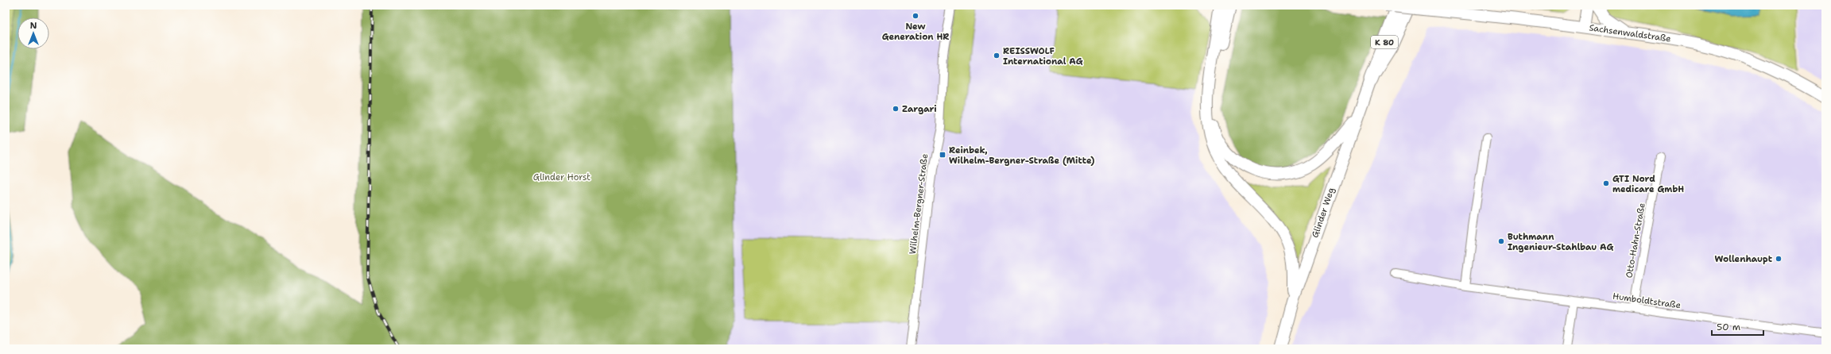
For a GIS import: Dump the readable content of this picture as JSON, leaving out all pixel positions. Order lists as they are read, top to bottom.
{
  "streets": {
    "highway": ["K 80"],
    "main road": ["Sachsenwaldstraße", "Glinder Weg"],
    "street": ["Wilhelm-Bergner-Straße", "Otto-Hahn-Straße", "Humboldtstraße"]
  },
  "crossings": [
    ["K 80", "Glinder Weg"],
    ["Otto-Hahn-Straße", "Humboldtstraße"]
  ],
  "parks": ["Glinder Horst"],
  "places": {
    "other": [
      "New Generation HR",
      "REISSWOLF International AG",
      "Zargari",
      "GTI Nord medicare GmbH",
      "Buthmann Ingenieur-Stahlbau AG",
      "Wollenhaupt"
    ],
    "transit": ["Reinbek, Wilhelm-Bergner-Straße (Mitte)"]
  },
  "scale_bar": "50 m",
  "north": "top"
}
